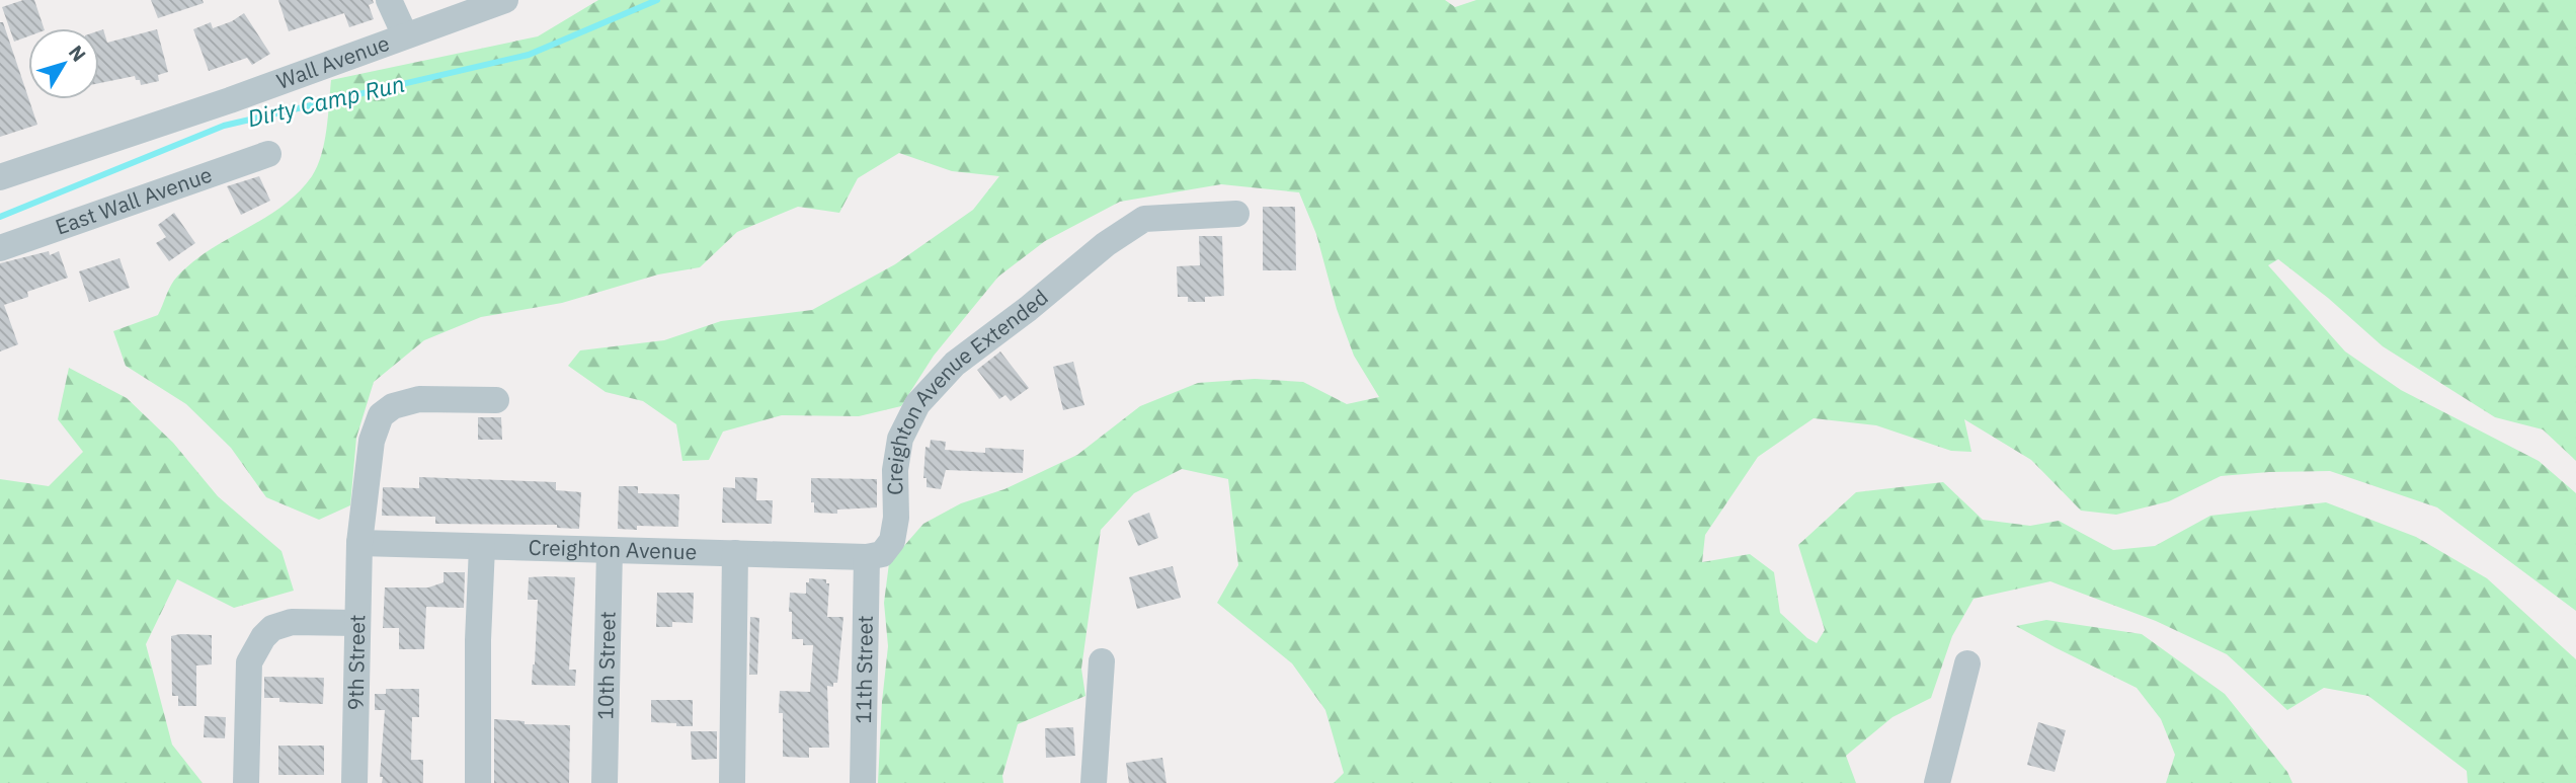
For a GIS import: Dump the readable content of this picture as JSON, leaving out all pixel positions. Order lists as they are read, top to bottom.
{
  "streets": {
    "street": [
      "Wall Avenue",
      "East Wall Avenue",
      "Creighton Avenue Extended",
      "Creighton Avenue",
      "9th Street",
      "10th Street",
      "11th Street"
    ]
  },
  "crossings": [
    ["Creighton Avenue Extended", "Creighton Avenue"],
    ["Creighton Avenue Extended", "11th Street"],
    ["Creighton Avenue", "9th Street"],
    ["Creighton Avenue", "10th Street"],
    ["Creighton Avenue", "11th Street"]
  ],
  "water": ["Dirty Camp Run"],
  "north": "top right"
}
